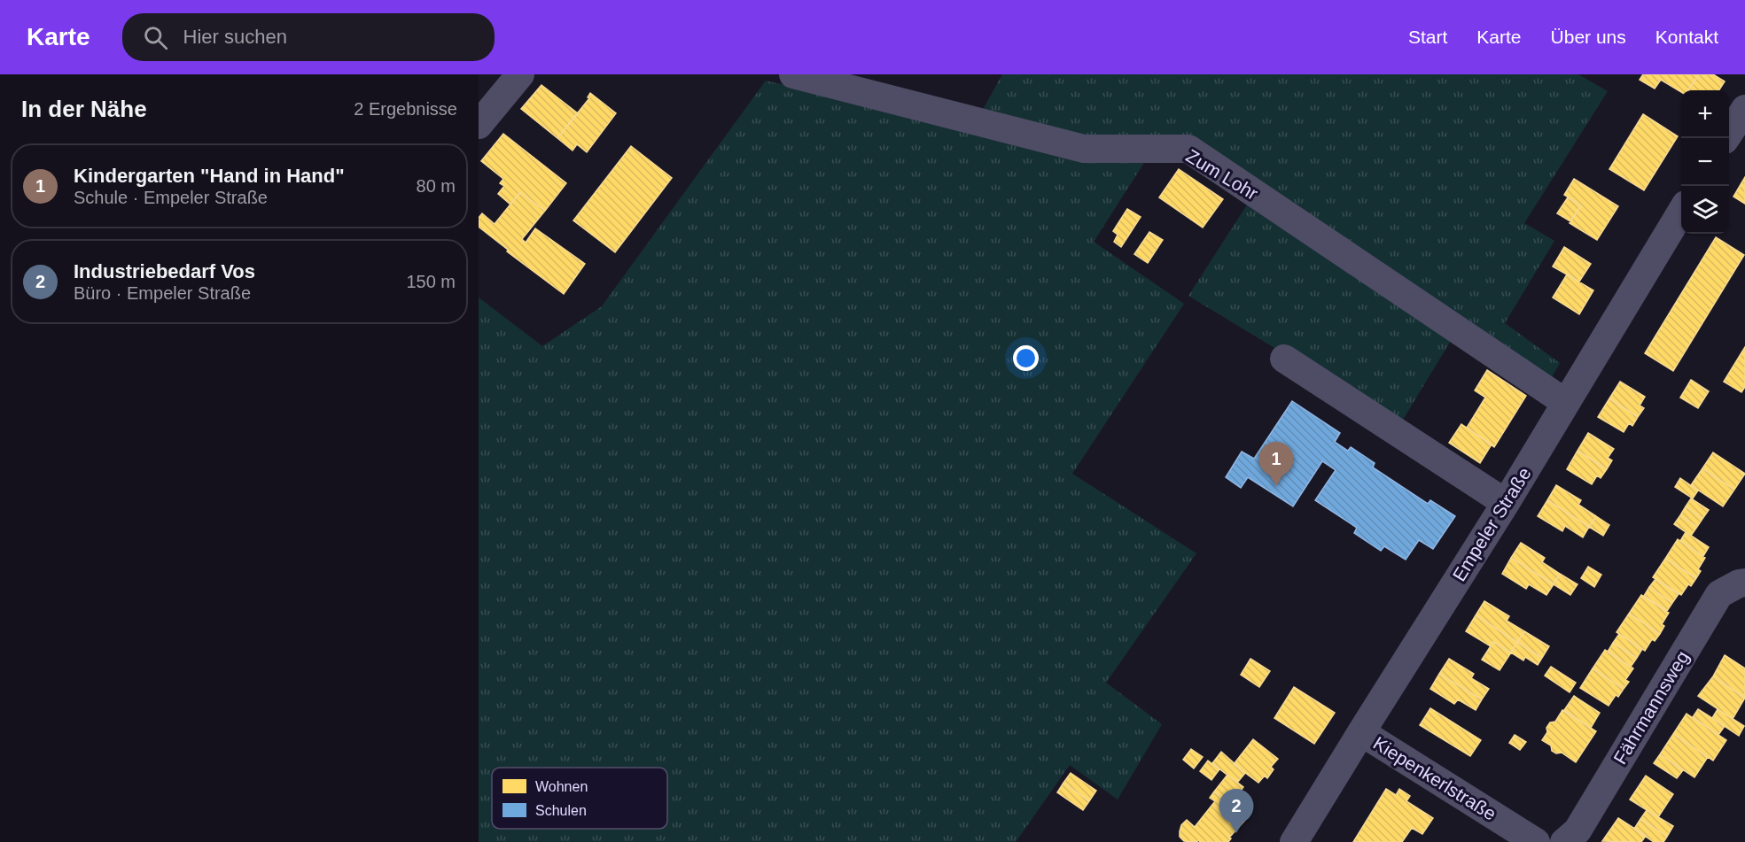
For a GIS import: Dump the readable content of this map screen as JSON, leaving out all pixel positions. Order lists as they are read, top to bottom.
{
  "streets": {
    "street": [
      "Zum Lohr",
      "Empeler Straße",
      "Fährmannsweg",
      "Kiepenkerlstraße"
    ]
  },
  "crossings": [
    ["Zum Lohr", "Empeler Straße"],
    ["Empeler Straße", "Kiepenkerlstraße"]
  ],
  "legend": ["Wohnen", "Schulen"],
  "page": {
    "header": "Karte",
    "search": "Hier suchen",
    "nav": [
      "Start",
      "Karte",
      "Über uns",
      "Kontakt"
    ],
    "heading": ["In der Nähe", "2 Ergebnisse"],
    "map_buttons": ["+", "−"],
    "list": [
      {
        "mark": "1",
        "name": "Kindergarten \"Hand in Hand\"",
        "note": "Schule · Empeler Straße",
        "value": "80 m"
      },
      {
        "mark": "2",
        "name": "Industriebedarf Vos",
        "note": "Büro · Empeler Straße",
        "value": "150 m"
      }
    ],
    "pins": ["1", "2"]
  }
}
